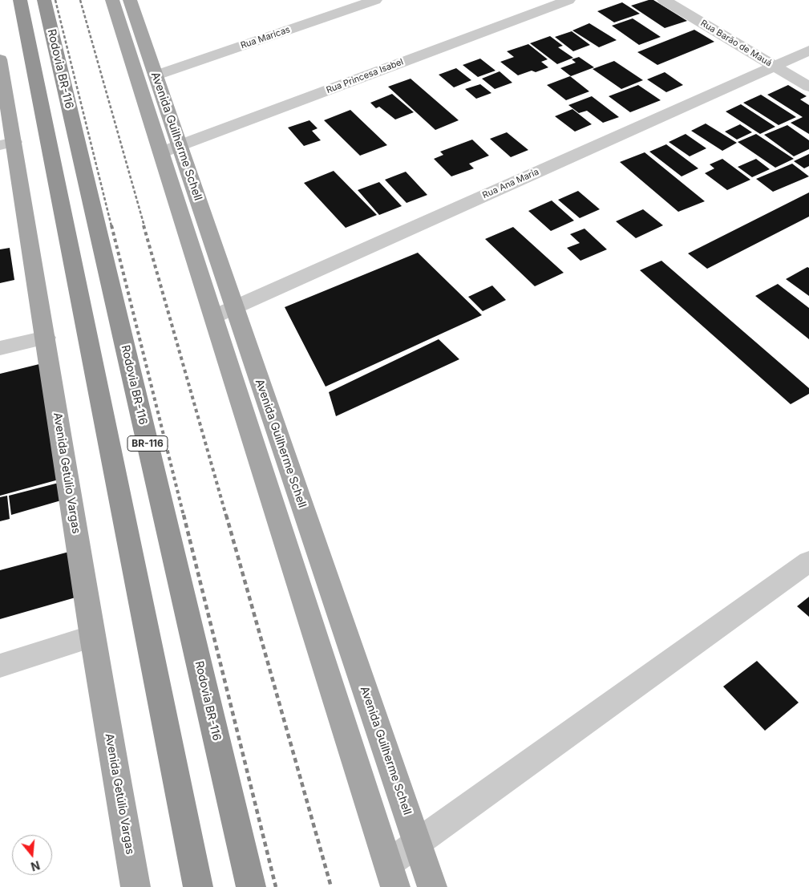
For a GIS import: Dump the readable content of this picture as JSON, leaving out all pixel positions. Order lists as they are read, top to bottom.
{
  "streets": {
    "highway": ["Rodovia BR-116", "BR-116"],
    "main road": ["Avenida Guilherme Schell", "Avenida Getúlio Vargas"],
    "street": [
      "Rua Maricas",
      "Rua Barão de Mauá",
      "Rua Princesa Isabel",
      "Rua Ana Maria"
    ]
  },
  "crossings": [
    ["Rua Maricas", "Avenida Guilherme Schell"],
    ["Rua Barão de Mauá", "Rua Ana Maria"],
    ["Rua Princesa Isabel", "Avenida Guilherme Schell"],
    ["Avenida Guilherme Schell", "Rua Ana Maria"]
  ],
  "north": "bottom"
}
